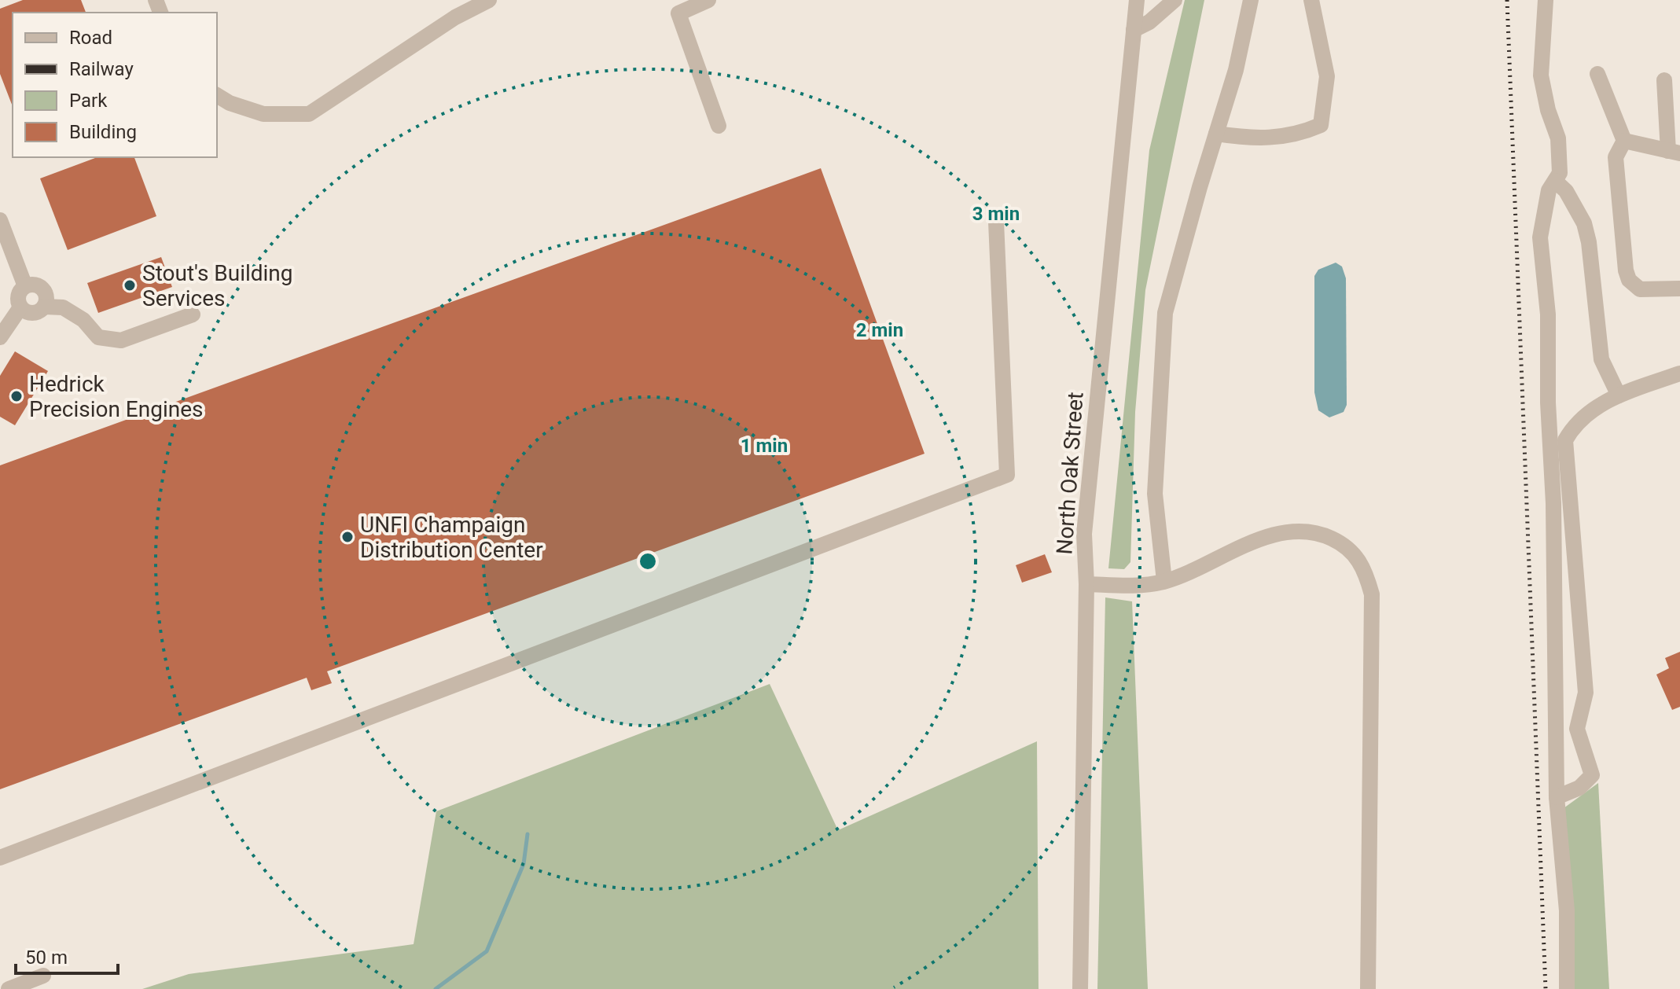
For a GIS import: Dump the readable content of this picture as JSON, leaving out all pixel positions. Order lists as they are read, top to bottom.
{
  "streets": {
    "street": ["North Oak Street"]
  },
  "places": ["Stout's Building Services", "Hedrick Precision Engines", "UNFI Champaign Distribution Center"],
  "legend": [
    "Road",
    "Railway",
    "Park",
    "Building"
  ],
  "scale_bar": "50 m",
  "rings": ["3 min", "2 min", "1 min"]
}
